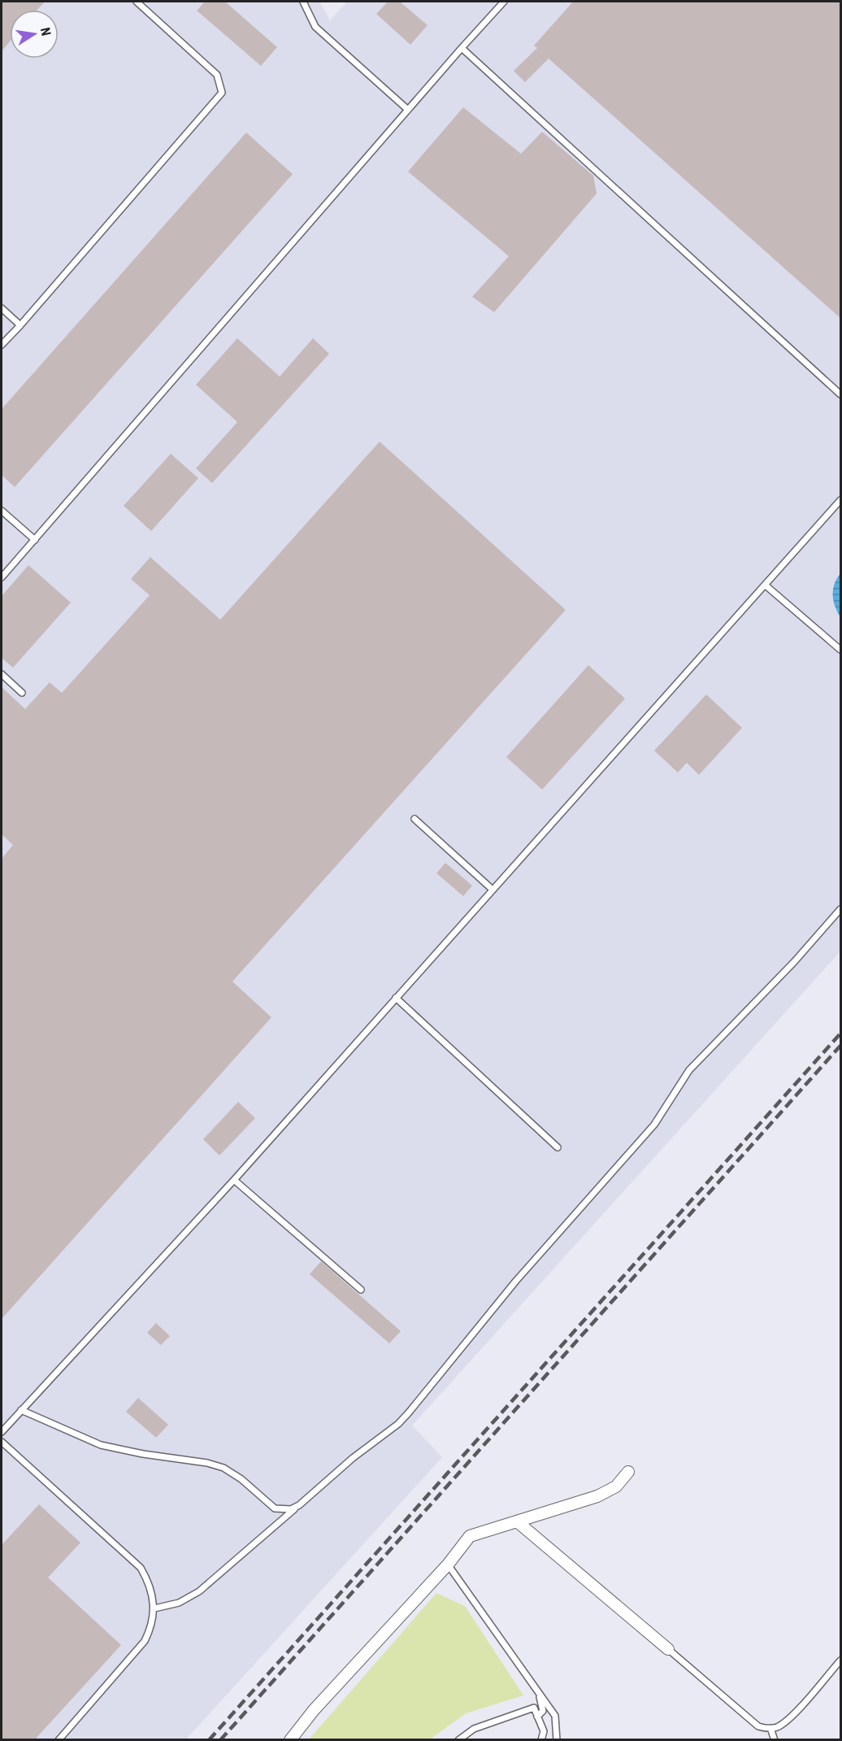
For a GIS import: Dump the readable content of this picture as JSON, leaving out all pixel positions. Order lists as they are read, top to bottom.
{
  "north": "right"
}
